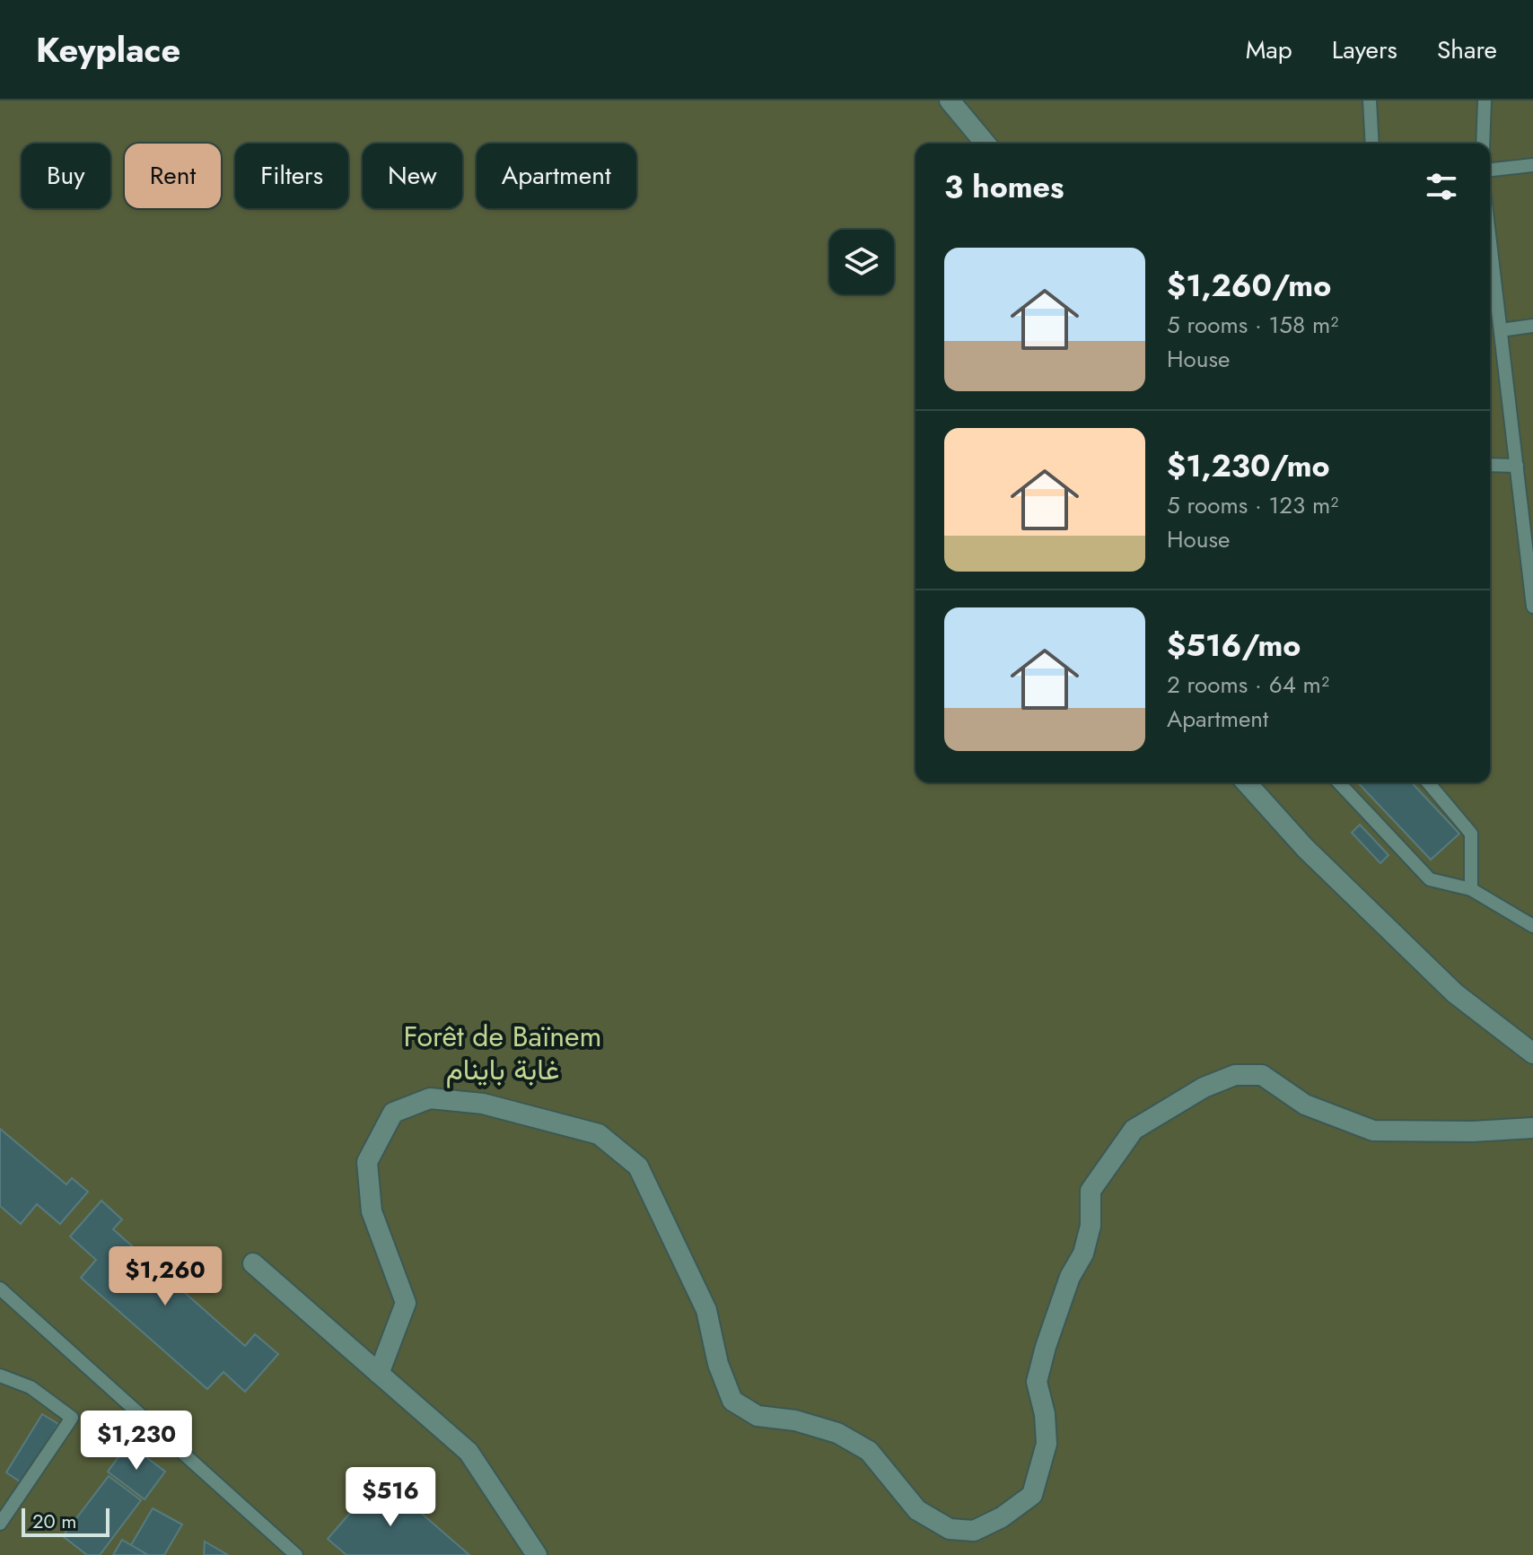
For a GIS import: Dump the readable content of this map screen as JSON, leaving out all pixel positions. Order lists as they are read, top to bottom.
{
  "parks": ["Forêt de Baïnem غابة باينام"],
  "scale_bar": "20 m",
  "page": {
    "header": "Keyplace",
    "nav": ["Map", "Layers", "Share"],
    "chip": [
      "Buy",
      "Rent",
      "Filters",
      "New",
      "Apartment"
    ],
    "heading": "3 homes",
    "list": [
      {
        "name": "$1,260/mo",
        "note": "5 rooms · 158 m² · House"
      },
      {
        "name": "$1,230/mo",
        "note": "5 rooms · 123 m² · House"
      },
      {
        "name": "$516/mo",
        "note": "2 rooms · 64 m² · Apartment"
      }
    ],
    "price": ["$1,260", "$1,230", "$516"],
    "scale": "20 m"
  }
}
